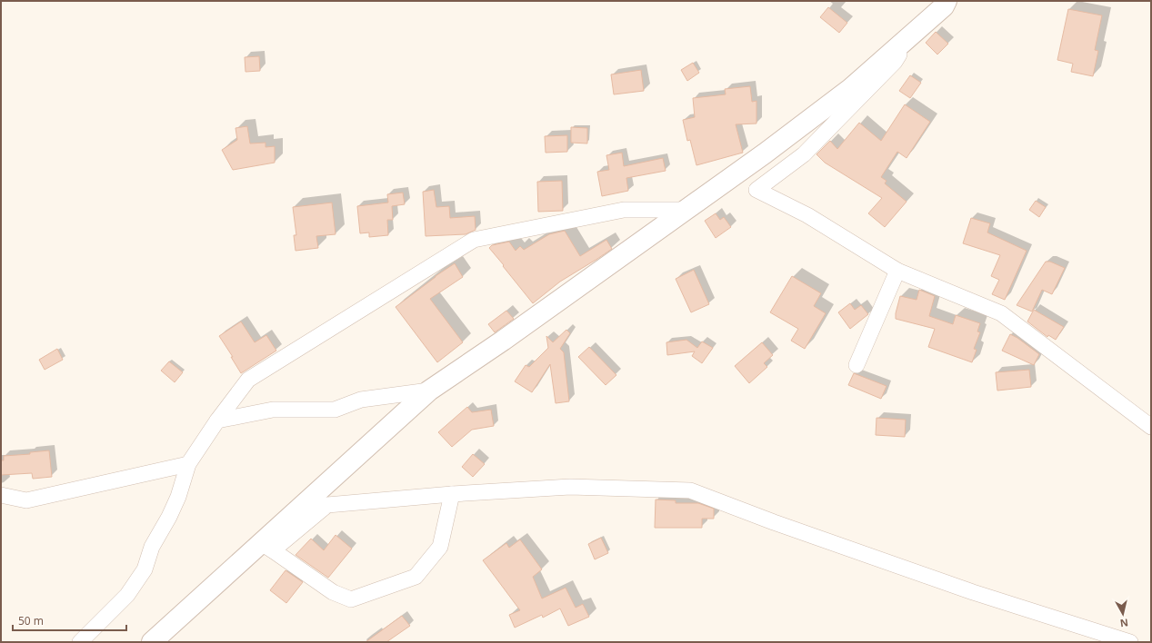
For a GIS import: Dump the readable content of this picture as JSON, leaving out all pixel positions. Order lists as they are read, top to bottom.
{
  "scale_bar": "50 m",
  "north": "bottom"
}
